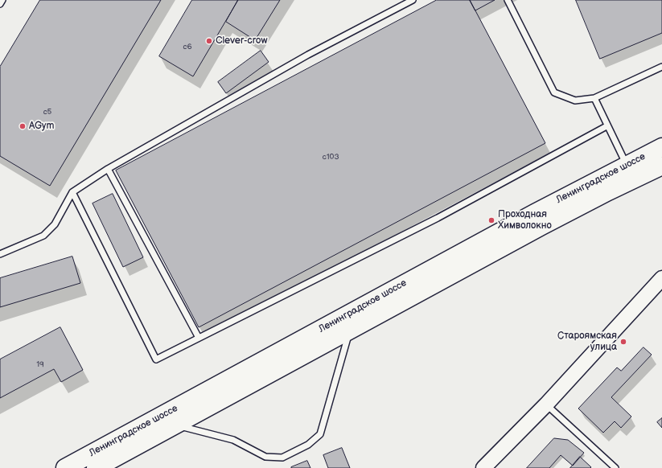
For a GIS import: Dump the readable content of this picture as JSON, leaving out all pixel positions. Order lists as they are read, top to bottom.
{
  "streets": {
    "highway": ["Ленинградское шоссе"]
  },
  "places": [
    "Clever-crow",
    "AGym",
    "Проходная Химволокно",
    "Староямская улица"
  ],
  "house_numbers": [
    "с6",
    "с5",
    "c103",
    "19"
  ]
}
